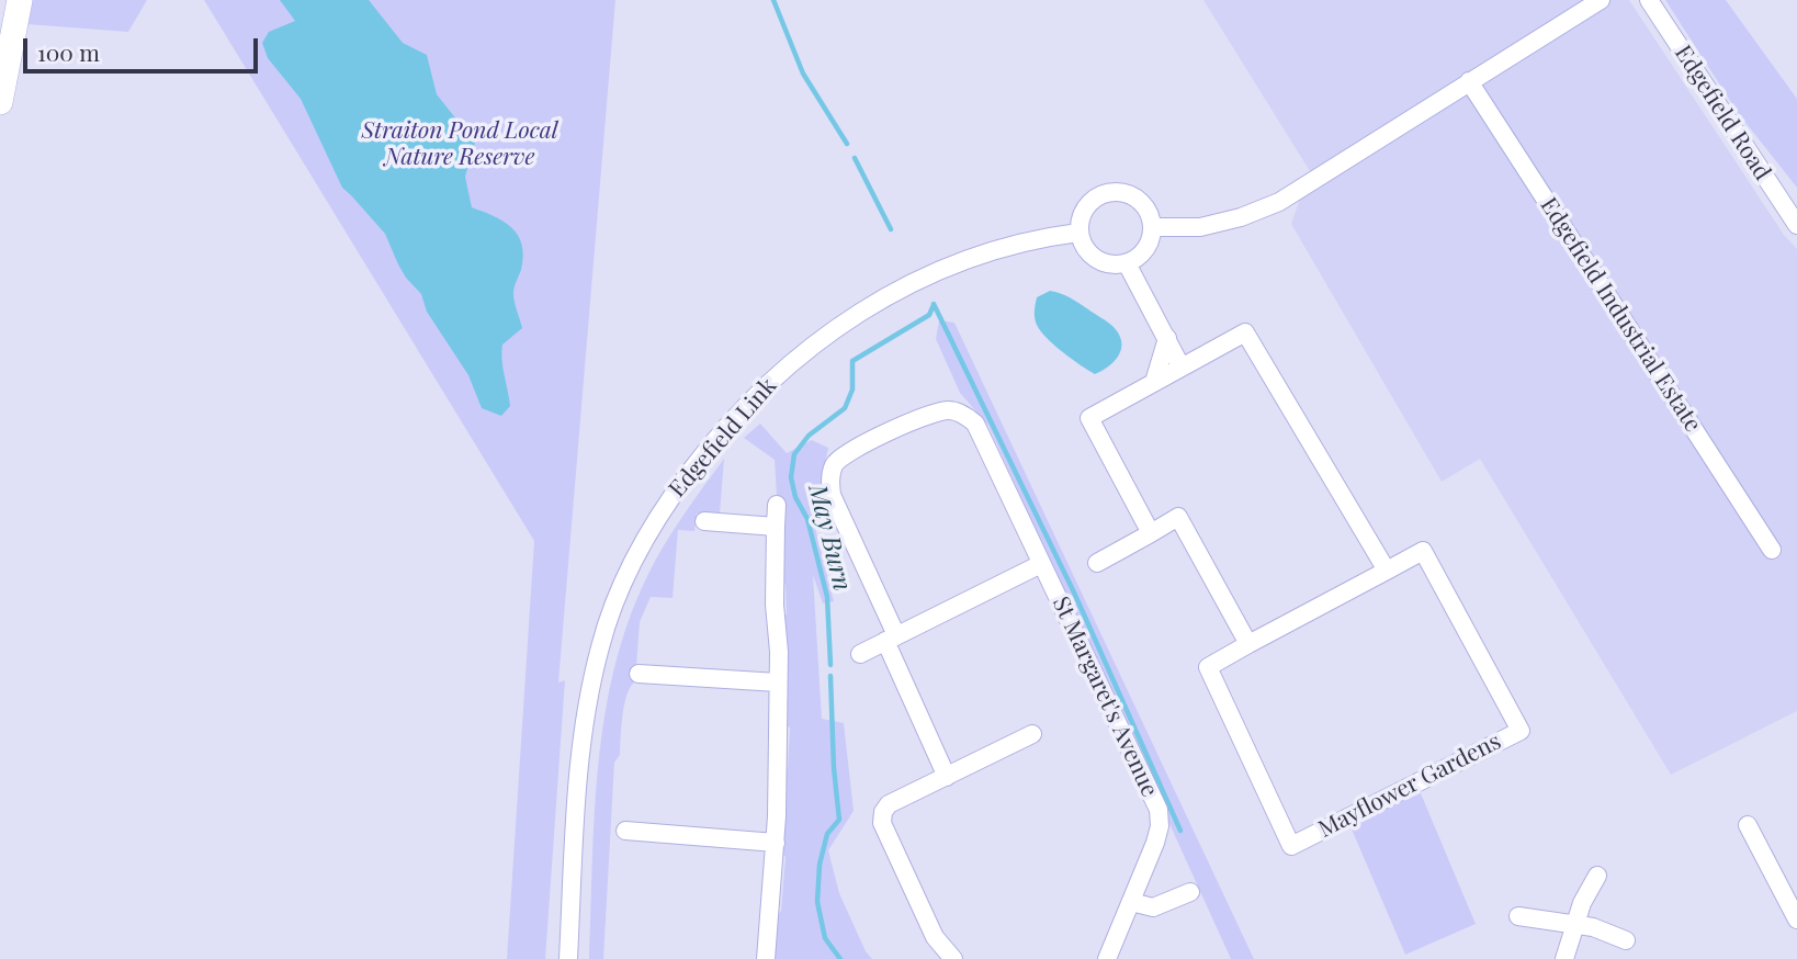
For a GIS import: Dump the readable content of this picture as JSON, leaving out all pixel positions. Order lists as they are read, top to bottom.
{
  "streets": {
    "street": [
      "Edgefield Road",
      "Edgefield Industrial Estate",
      "Edgefield Link",
      "St Margaret's Avenue",
      "Mayflower Gardens"
    ]
  },
  "water": ["May Burn"],
  "parks": ["Straiton Pond Local Nature Reserve"],
  "scale_bar": "100 m"
}
